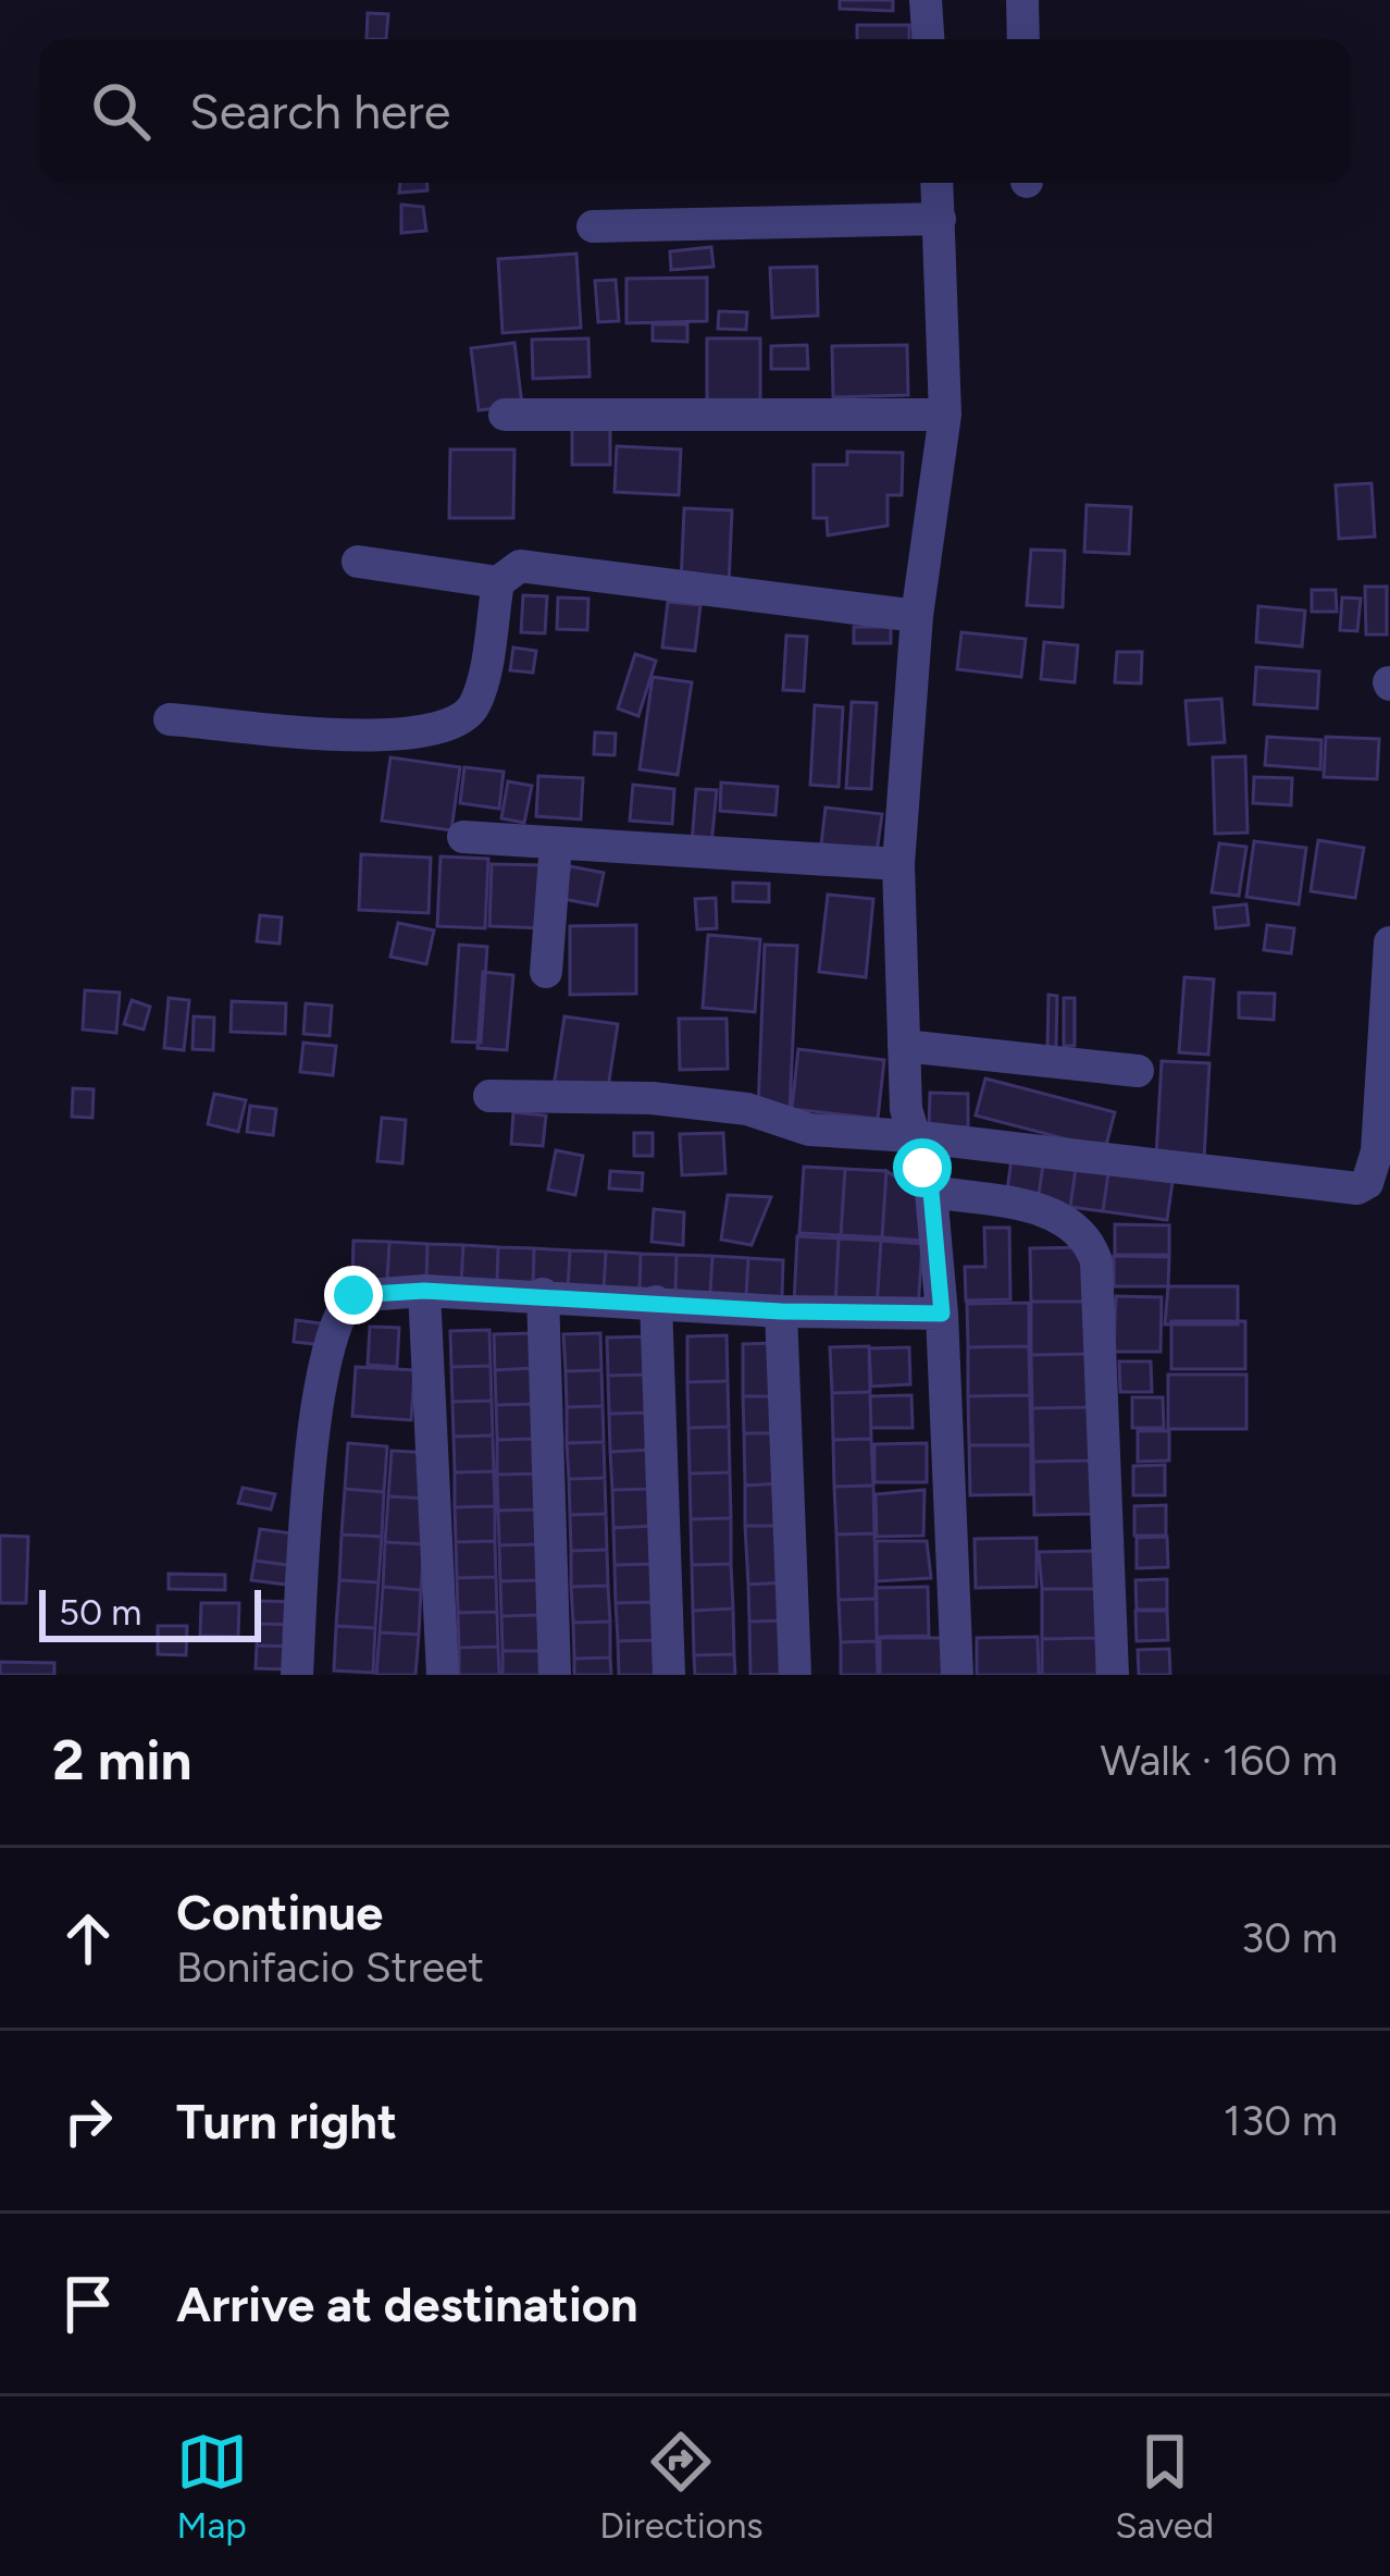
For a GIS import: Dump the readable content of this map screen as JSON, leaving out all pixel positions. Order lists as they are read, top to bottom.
{
  "scale_bar": "50 m",
  "page": {
    "search": "Search here",
    "scale": "50 m",
    "heading": ["2 min", "Walk · 160 m"],
    "list": [
      ["Continue", "Bonifacio Street", "30 m"],
      ["Turn right", "130 m"],
      "Arrive at destination"
    ],
    "nav": ["Map", "Directions", "Saved"]
  }
}
